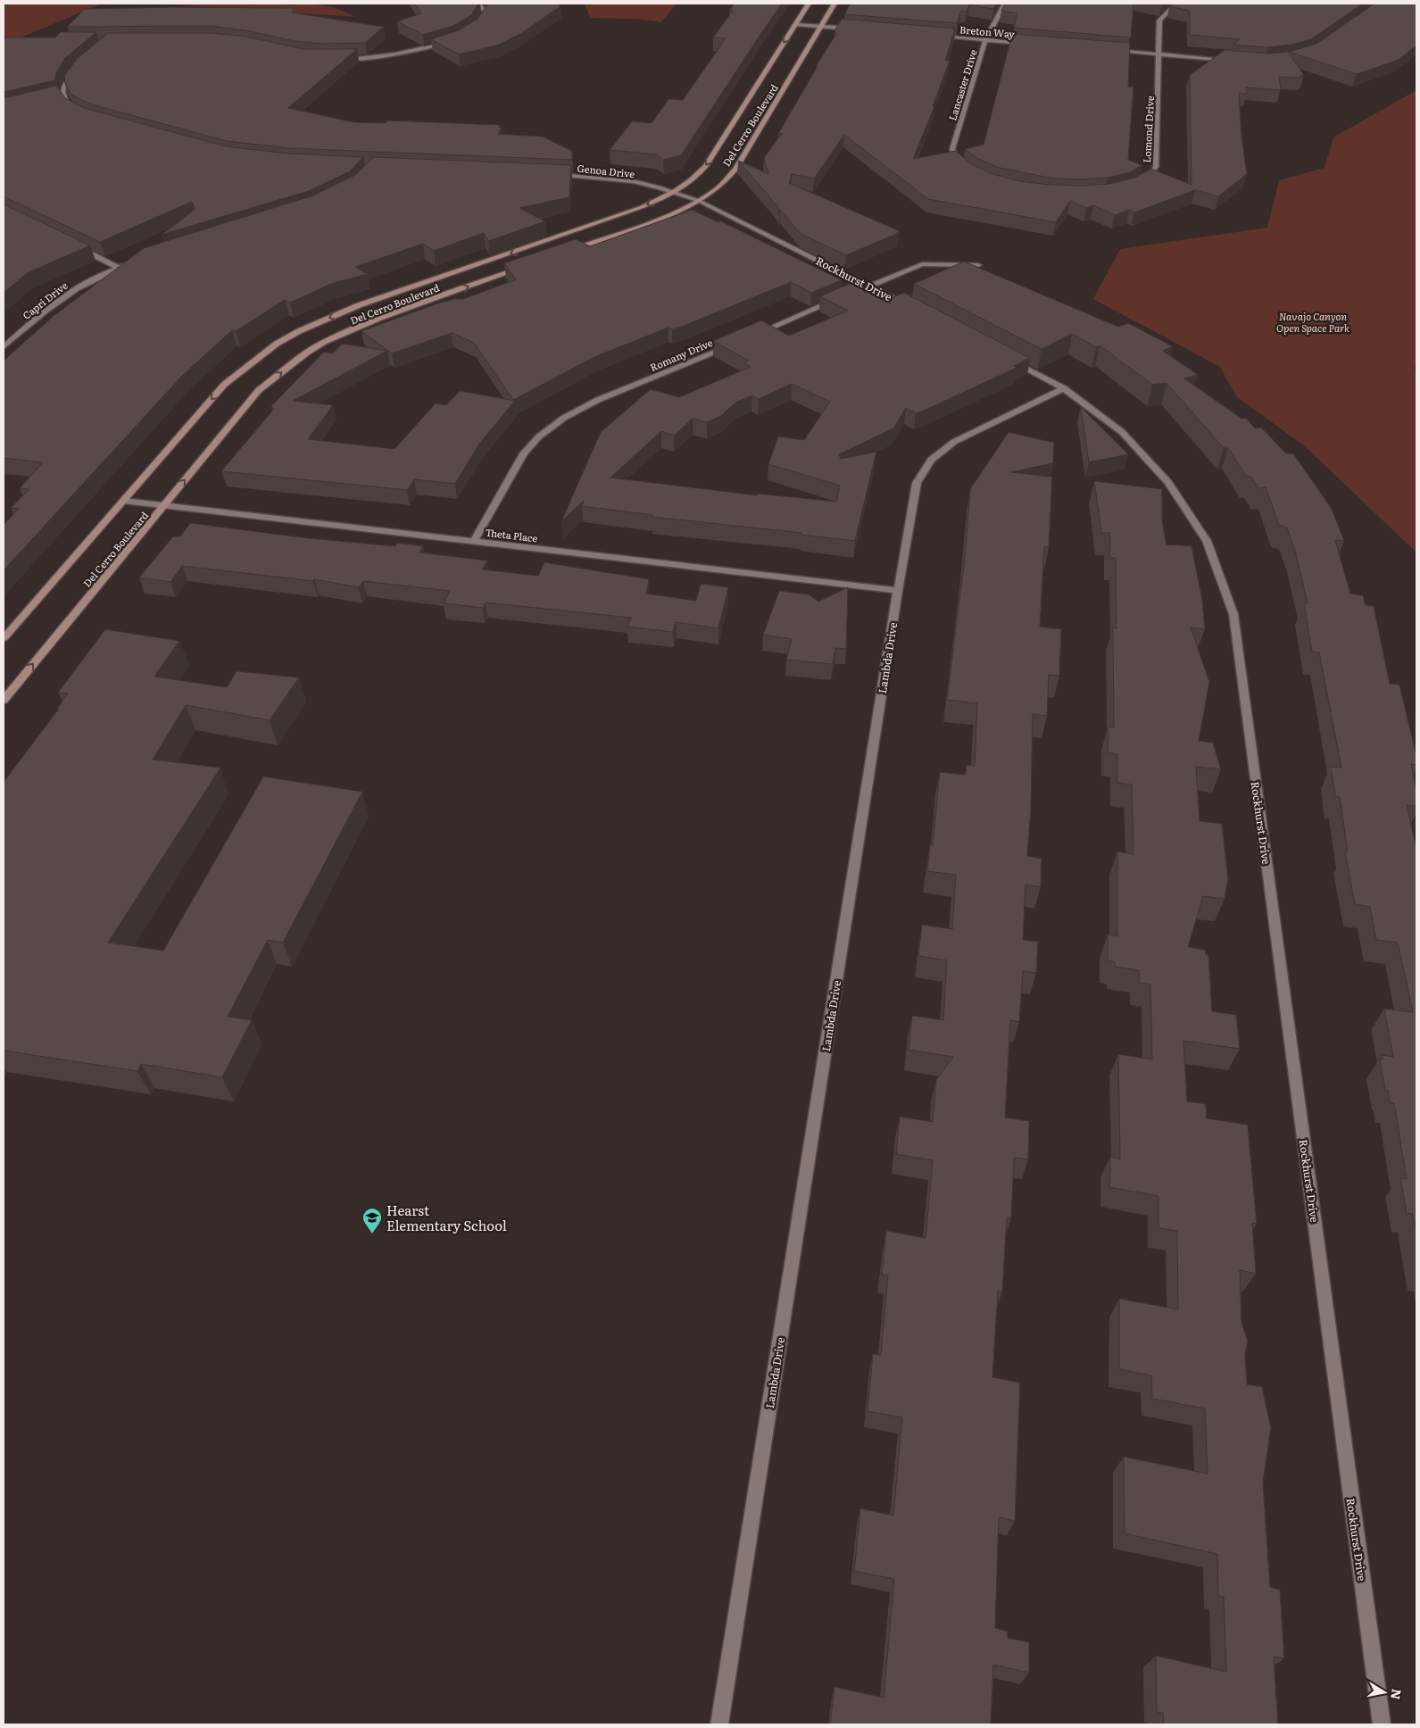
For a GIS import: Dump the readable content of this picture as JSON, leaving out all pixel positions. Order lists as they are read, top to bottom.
{
  "streets": {
    "street": [
      "Breton Way",
      "Lancaster Drive",
      "Del Cerro Boulevard",
      "Lomond Drive",
      "Genoa Drive",
      "Rockhurst Drive",
      "Capri Drive",
      "Romany Drive",
      "Theta Place",
      "Lambda Drive"
    ]
  },
  "crossings": [
    ["Breton Way", "Lancaster Drive"],
    ["Del Cerro Boulevard", "Genoa Drive"],
    ["Del Cerro Boulevard", "Rockhurst Drive"],
    ["Del Cerro Boulevard", "Theta Place"],
    ["Genoa Drive", "Rockhurst Drive"],
    ["Rockhurst Drive", "Lambda Drive"],
    ["Romany Drive", "Theta Place"],
    ["Theta Place", "Lambda Drive"]
  ],
  "parks": ["Navajo Canyon Open Space Park"],
  "places": {
    "school or university": ["Hearst Elementary School"]
  },
  "north": "right"
}
